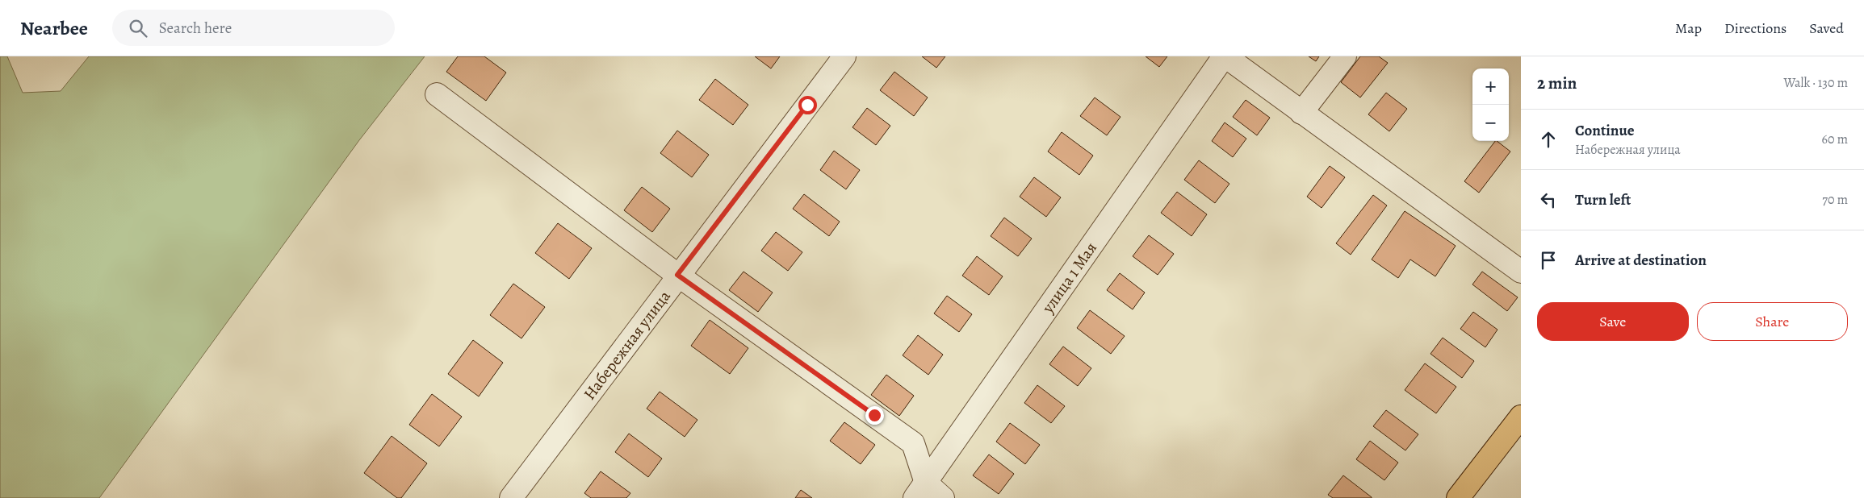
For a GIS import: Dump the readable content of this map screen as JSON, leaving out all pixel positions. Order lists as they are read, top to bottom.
{
  "streets": {
    "street": ["улица 1 Мая", "Набережная улица"]
  },
  "page": {
    "header": "Nearbee",
    "search": "Search here",
    "nav": ["Map", "Directions", "Saved"],
    "heading": ["2 min", "Walk · 130 m"],
    "map_buttons": ["+", "−"],
    "list": [
      ["Continue", "Набережная улица", "60 m"],
      ["Turn left", "70 m"],
      "Arrive at destination"
    ],
    "buttons": ["Save", "Share"]
  }
}
